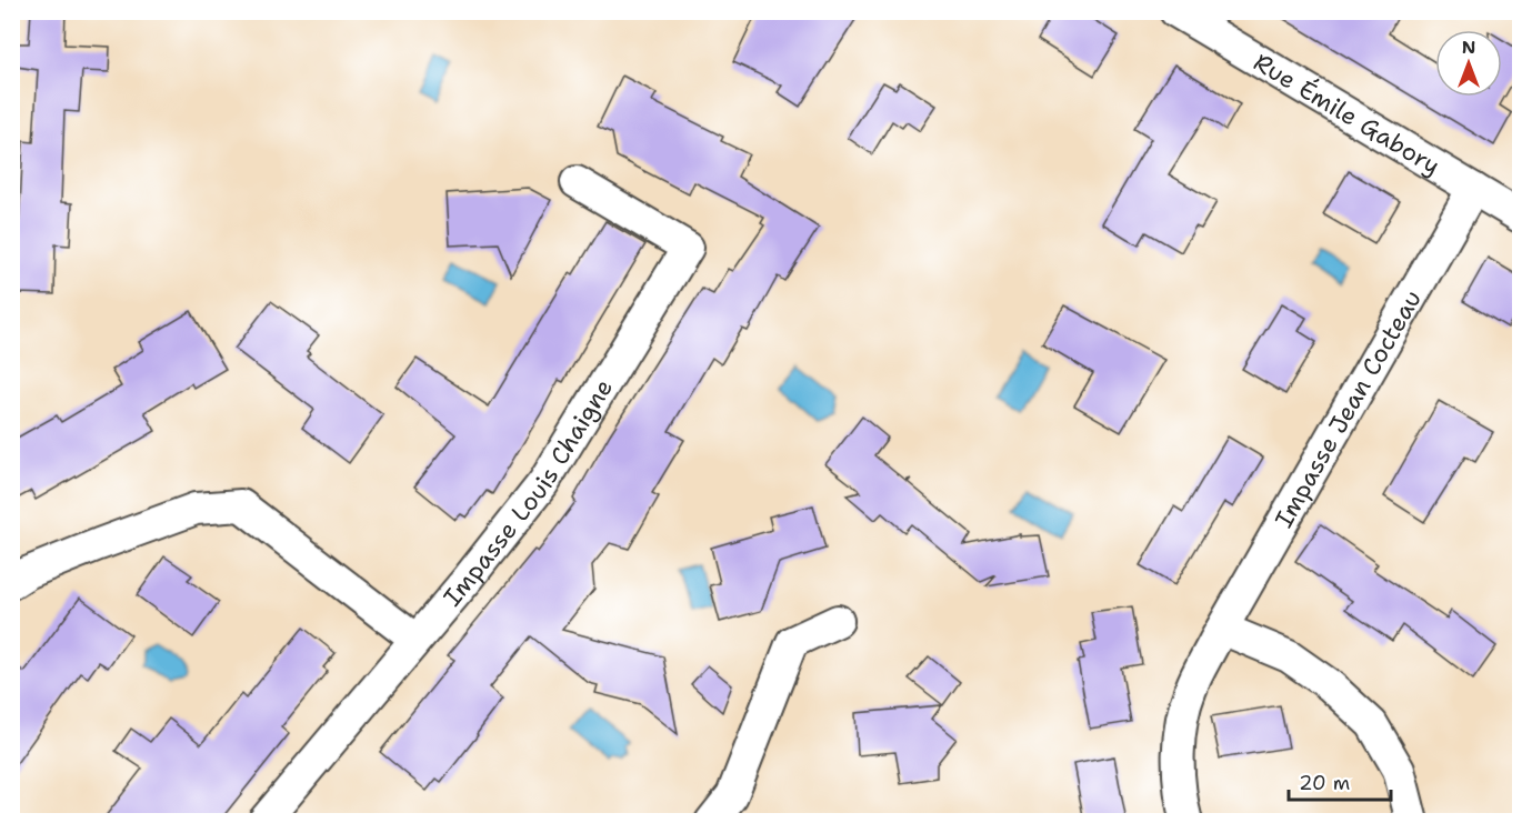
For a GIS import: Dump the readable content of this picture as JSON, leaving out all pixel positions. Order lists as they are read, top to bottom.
{
  "streets": {
    "street": ["Rue Émile Gabory", "Impasse Jean Cocteau", "Impasse Louis Chaigne"]
  },
  "crossings": [
    ["Rue Émile Gabory", "Impasse Jean Cocteau"]
  ],
  "scale_bar": "20 m",
  "north": "top"
}
